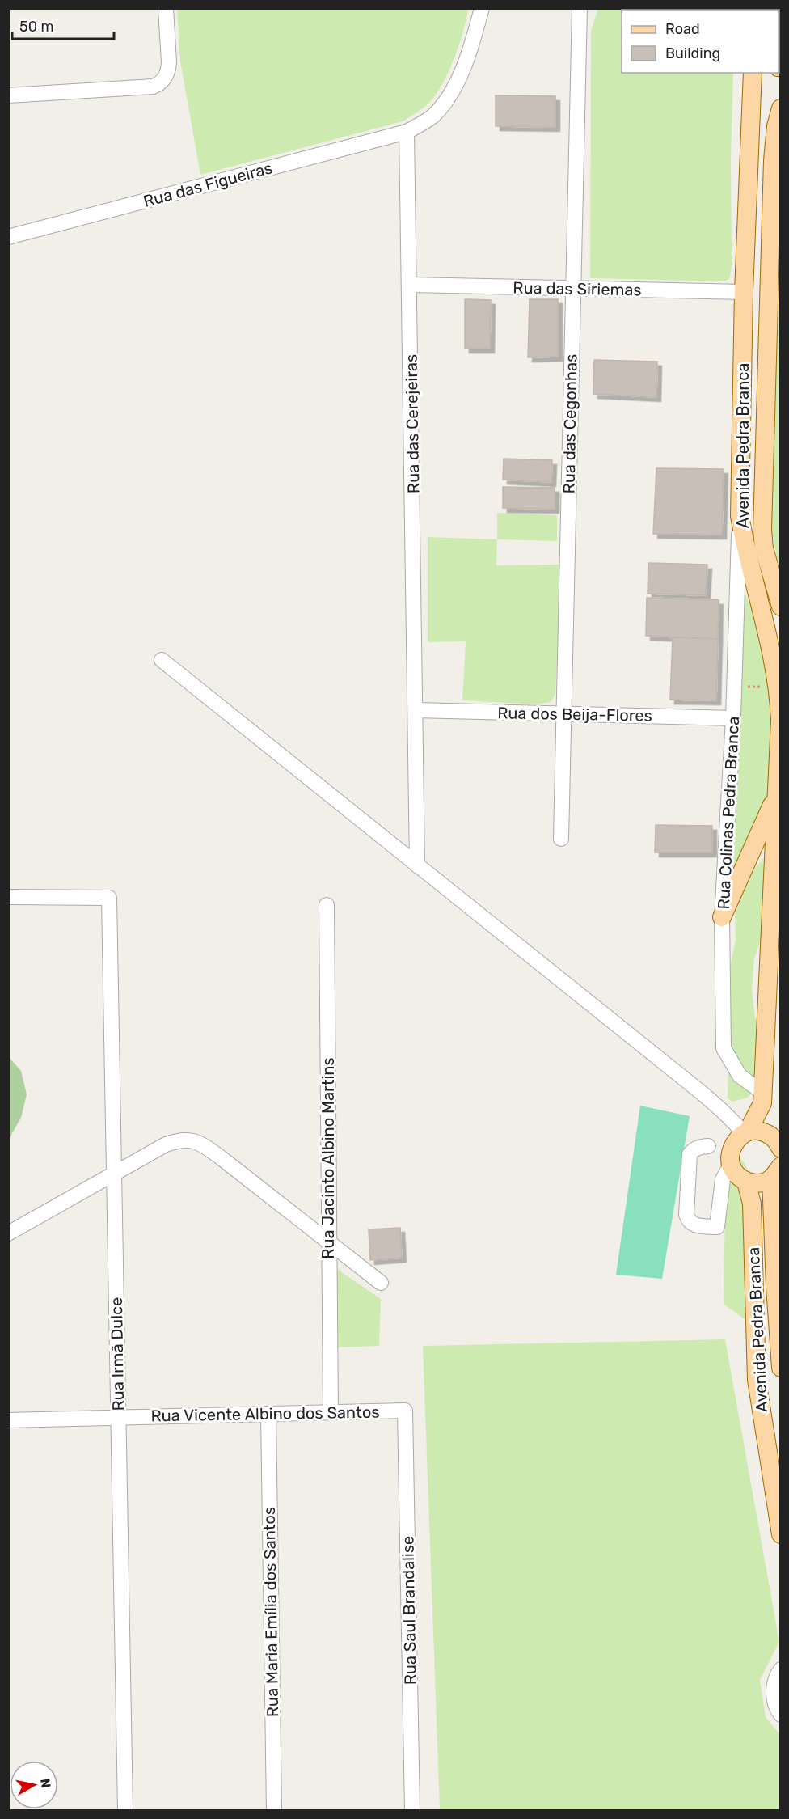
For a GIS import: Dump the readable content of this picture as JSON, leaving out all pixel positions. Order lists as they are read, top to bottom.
{
  "streets": {
    "main road": ["Avenida Pedra Branca"],
    "street": [
      "Rua das Figueiras",
      "Rua das Siriemas",
      "Rua das Cerejeiras",
      "Rua das Cegonhas",
      "Rua dos Beija-Flores",
      "Rua Colinas Pedra Branca",
      "Rua Jacinto Albino Martins",
      "Rua Irmã Dulce",
      "Rua Vicente Albino dos Santos",
      "Rua Saul Brandalise",
      "Rua Maria Emília dos Santos"
    ]
  },
  "crossings": [
    ["Rua das Figueiras", "Rua das Cerejeiras"],
    ["Rua das Siriemas", "Rua das Cerejeiras"],
    ["Rua das Siriemas", "Rua das Cegonhas"],
    ["Rua das Siriemas", "Avenida Pedra Branca"],
    ["Rua das Cerejeiras", "Rua dos Beija-Flores"],
    ["Rua das Cegonhas", "Rua dos Beija-Flores"],
    ["Avenida Pedra Branca", "Rua Colinas Pedra Branca"],
    ["Rua dos Beija-Flores", "Rua Colinas Pedra Branca"],
    ["Rua Jacinto Albino Martins", "Rua Vicente Albino dos Santos"],
    ["Rua Irmã Dulce", "Rua Vicente Albino dos Santos"],
    ["Rua Vicente Albino dos Santos", "Rua Saul Brandalise"],
    ["Rua Vicente Albino dos Santos", "Rua Maria Emília dos Santos"]
  ],
  "legend": ["Road", "Building"],
  "scale_bar": "50 m",
  "north": "right"
}
